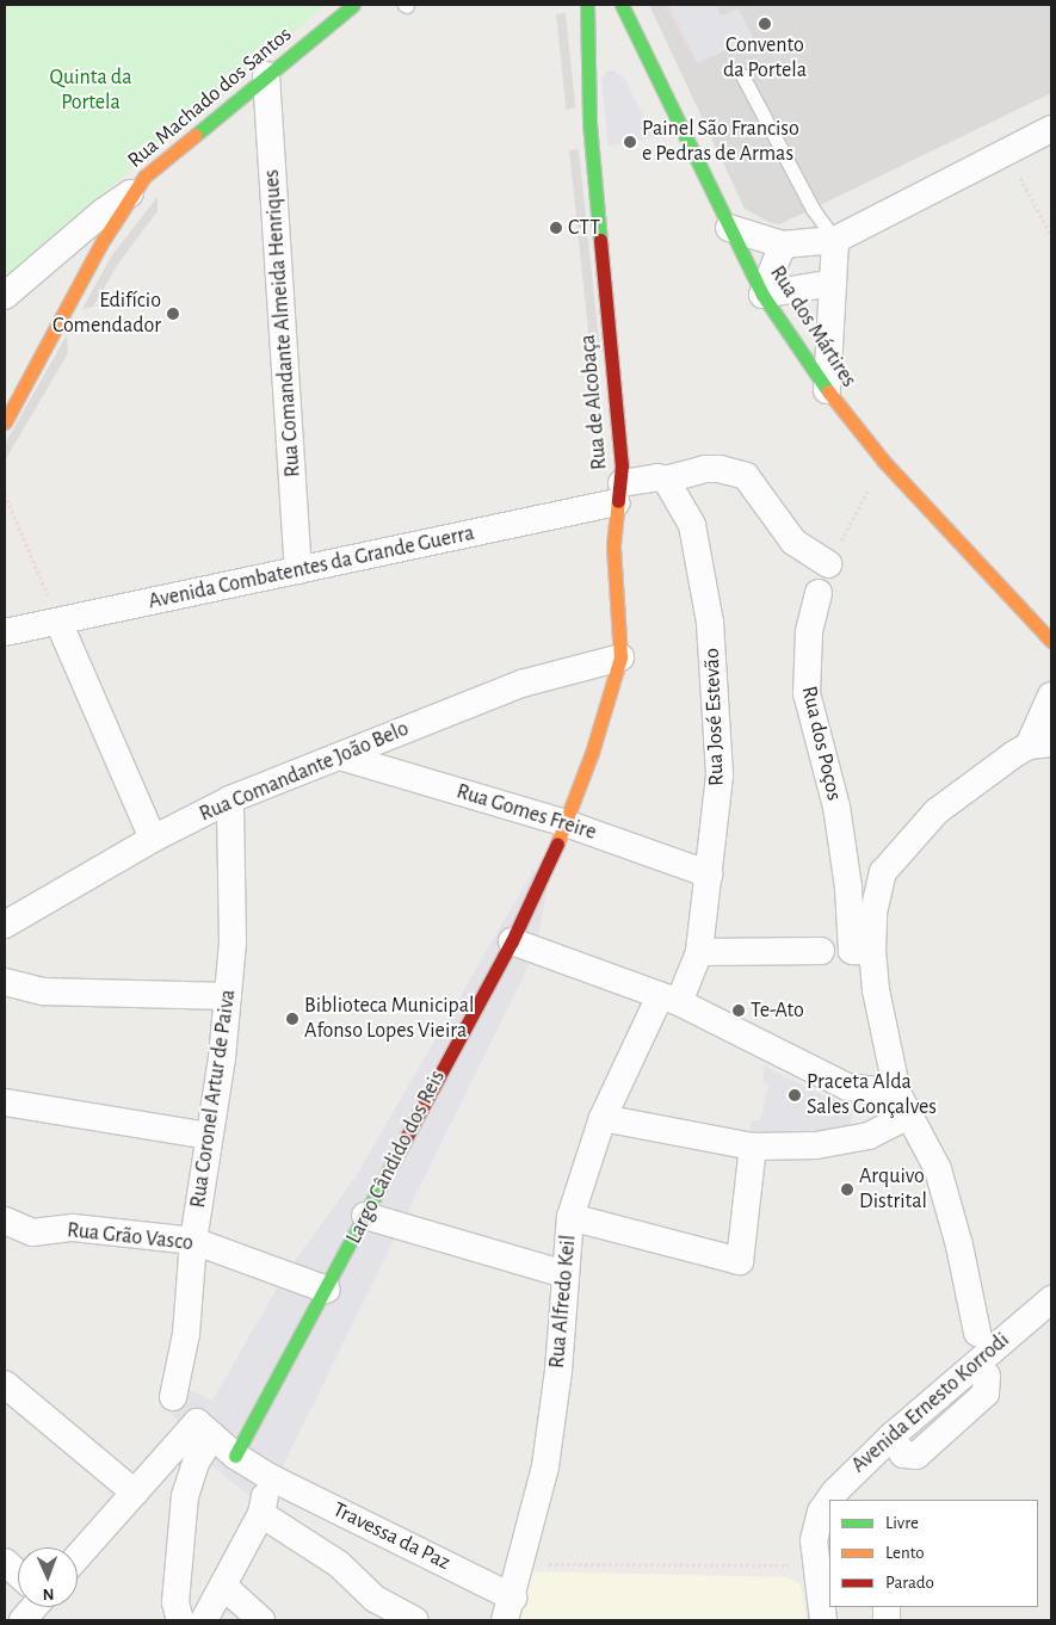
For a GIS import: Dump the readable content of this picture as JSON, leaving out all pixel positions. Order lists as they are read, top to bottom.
{
  "streets": {
    "street": [
      "Rua Machado dos Santos",
      "Rua Comandante Almeida Henriques",
      "Rua dos Mártires",
      "Rua de Alcobaça",
      "Avenida Combatentes da Grande Guerra",
      "Rua José Estevão",
      "Rua dos Poços",
      "Rua Comandante João Belo",
      "Rua Gomes Freire",
      "Rua Coronel Artur de Paiva",
      "Largo Cândido dos Reis",
      "Rua Grão Vasco",
      "Rua Alfredo Keil",
      "Avenida Ernesto Korrodi",
      "Travessa da Paz"
    ]
  },
  "crossings": [
    ["Rua Machado dos Santos", "Rua Comandante Almeida Henriques"],
    ["Rua Comandante Almeida Henriques", "Avenida Combatentes da Grande Guerra"],
    ["Rua de Alcobaça", "Avenida Combatentes da Grande Guerra"],
    ["Rua de Alcobaça", "Rua Comandante João Belo"],
    ["Rua de Alcobaça", "Rua Gomes Freire"],
    ["Rua de Alcobaça", "Largo Cândido dos Reis"],
    ["Rua José Estevão", "Rua Gomes Freire"],
    ["Rua José Estevão", "Rua Alfredo Keil"],
    ["Rua Comandante João Belo", "Rua Gomes Freire"],
    ["Rua Comandante João Belo", "Rua Coronel Artur de Paiva"],
    ["Rua Gomes Freire", "Largo Cândido dos Reis"],
    ["Rua Coronel Artur de Paiva", "Rua Grão Vasco"],
    ["Largo Cândido dos Reis", "Rua Grão Vasco"],
    ["Rua Alfredo Keil", "Travessa da Paz"]
  ],
  "parks": ["Quinta da Portela"],
  "places": [
    "Convento da Portela",
    "Painel São Franciso e Pedras de Armas",
    "CTT",
    "Edifício Comendador",
    "Te-Ato",
    "Biblioteca Municipal Afonso Lopes Vieira",
    "Praceta Alda Sales Gonçalves",
    "Arquivo Distrital"
  ],
  "legend": ["Livre", "Lento", "Parado"],
  "north": "bottom"
}
